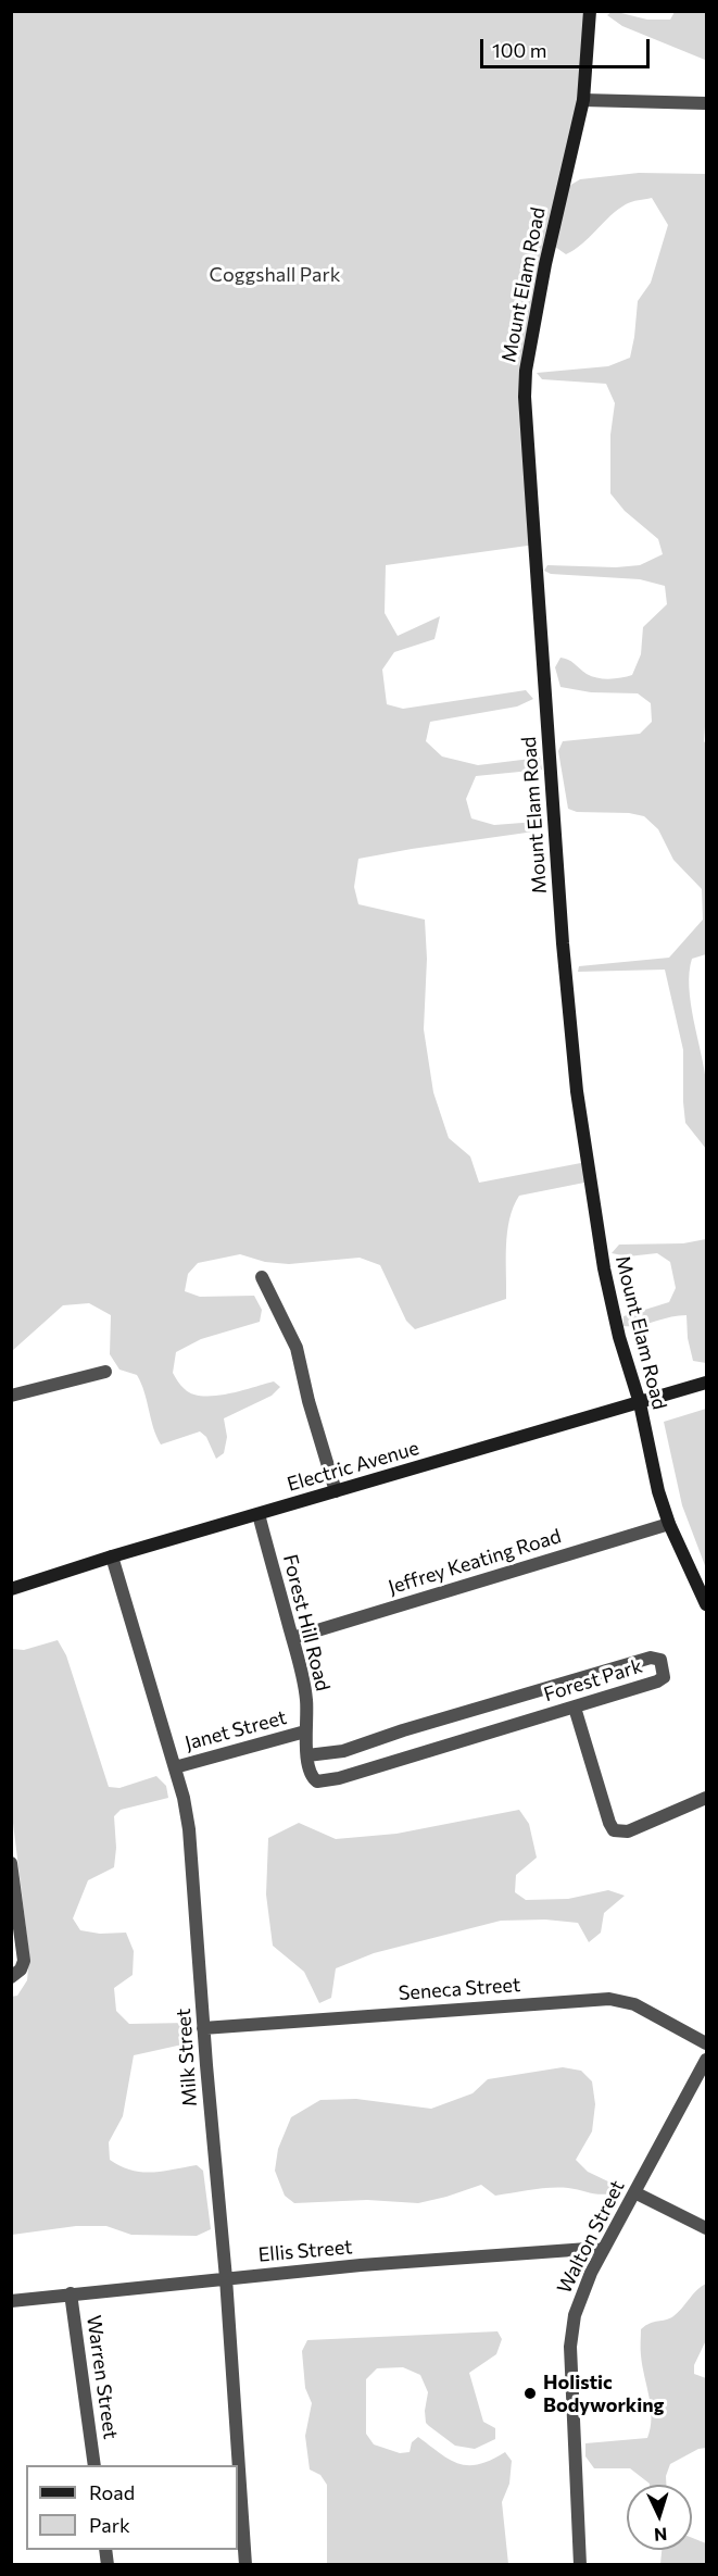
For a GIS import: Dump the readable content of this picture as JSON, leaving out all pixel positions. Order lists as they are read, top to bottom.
{
  "streets": {
    "main road": ["Mount Elam Road", "Electric Avenue"],
    "street": [
      "Jeffrey Keating Road",
      "Forest Hill Road",
      "Forest Park",
      "Janet Street",
      "Seneca Street",
      "Milk Street",
      "Walton Street",
      "Ellis Street",
      "Warren Street"
    ]
  },
  "crossings": [
    ["Mount Elam Road", "Electric Avenue"],
    ["Mount Elam Road", "Jeffrey Keating Road"],
    ["Electric Avenue", "Forest Hill Road"],
    ["Electric Avenue", "Milk Street"],
    ["Jeffrey Keating Road", "Forest Hill Road"],
    ["Forest Hill Road", "Forest Park"],
    ["Forest Hill Road", "Janet Street"],
    ["Janet Street", "Milk Street"],
    ["Seneca Street", "Milk Street"],
    ["Milk Street", "Ellis Street"],
    ["Walton Street", "Ellis Street"],
    ["Ellis Street", "Warren Street"]
  ],
  "parks": ["Coggshall Park"],
  "places": ["Holistic Bodyworking"],
  "legend": ["Road", "Park"],
  "scale_bar": "100 m",
  "north": "bottom"
}
